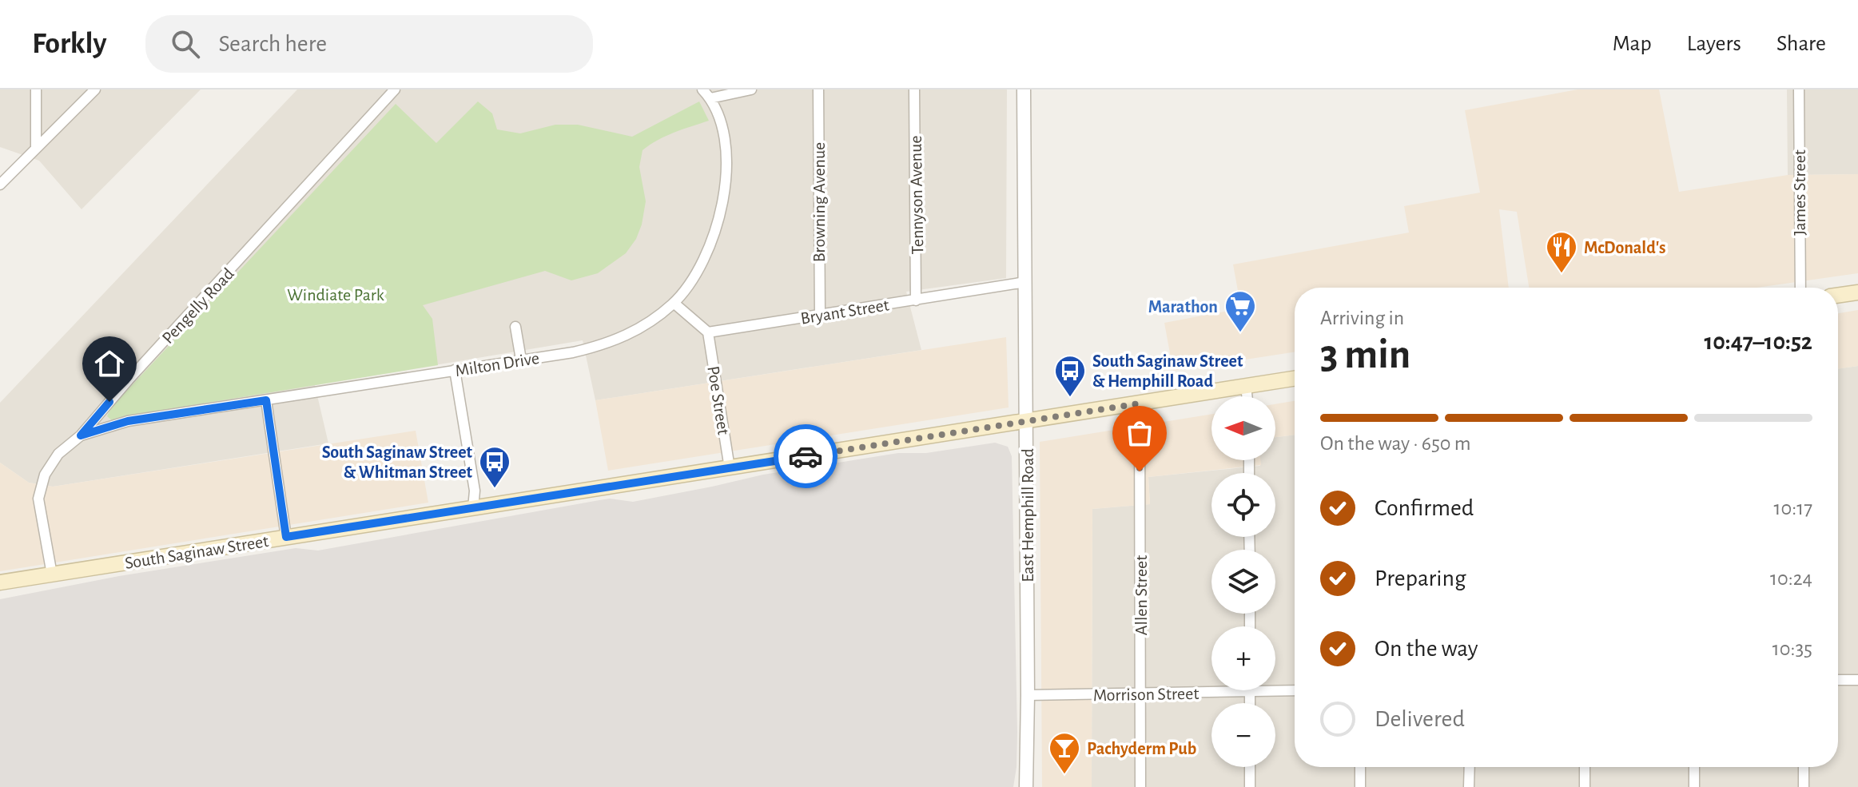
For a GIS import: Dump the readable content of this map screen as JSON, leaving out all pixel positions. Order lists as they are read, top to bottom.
{
  "streets": {
    "main road": ["South Saginaw Street"],
    "street": [
      "James Street",
      "Tennyson Avenue",
      "Browning Avenue",
      "Pengelly Road",
      "Bryant Street",
      "Milton Drive",
      "Poe Street",
      "East Hemphill Road",
      "Allen Street",
      "Morrison Street"
    ]
  },
  "crossings": [
    ["Tennyson Avenue", "Bryant Street"],
    ["Browning Avenue", "Bryant Street"],
    ["Pengelly Road", "Milton Drive"],
    ["Pengelly Road", "South Saginaw Street"],
    ["Bryant Street", "Poe Street"],
    ["Bryant Street", "East Hemphill Road"],
    ["Poe Street", "South Saginaw Street"],
    ["East Hemphill Road", "South Saginaw Street"],
    ["East Hemphill Road", "Morrison Street"],
    ["South Saginaw Street", "Allen Street"],
    ["Allen Street", "Morrison Street"]
  ],
  "parks": ["Windiate Park"],
  "places": {
    "restaurant": ["McDonald's"],
    "supermarket": ["Marathon"],
    "bus stop": ["South Saginaw Street & Hemphill Road", "South Saginaw Street & Whitman Street"],
    "bar": ["Pachyderm Pub"]
  },
  "north": "left",
  "page": {
    "header": "Forkly",
    "search": "Search here",
    "nav": ["Map", "Layers", "Share"],
    "heading": ["3 min", "Arriving in", "10:47–10:52"],
    "map_buttons": ["+", "−"],
    "bar": "On the way · 650 m",
    "list": [
      ["Confirmed", "10:17"],
      ["Preparing", "10:24"],
      ["On the way", "10:35"],
      "Delivered"
    ]
  }
}
